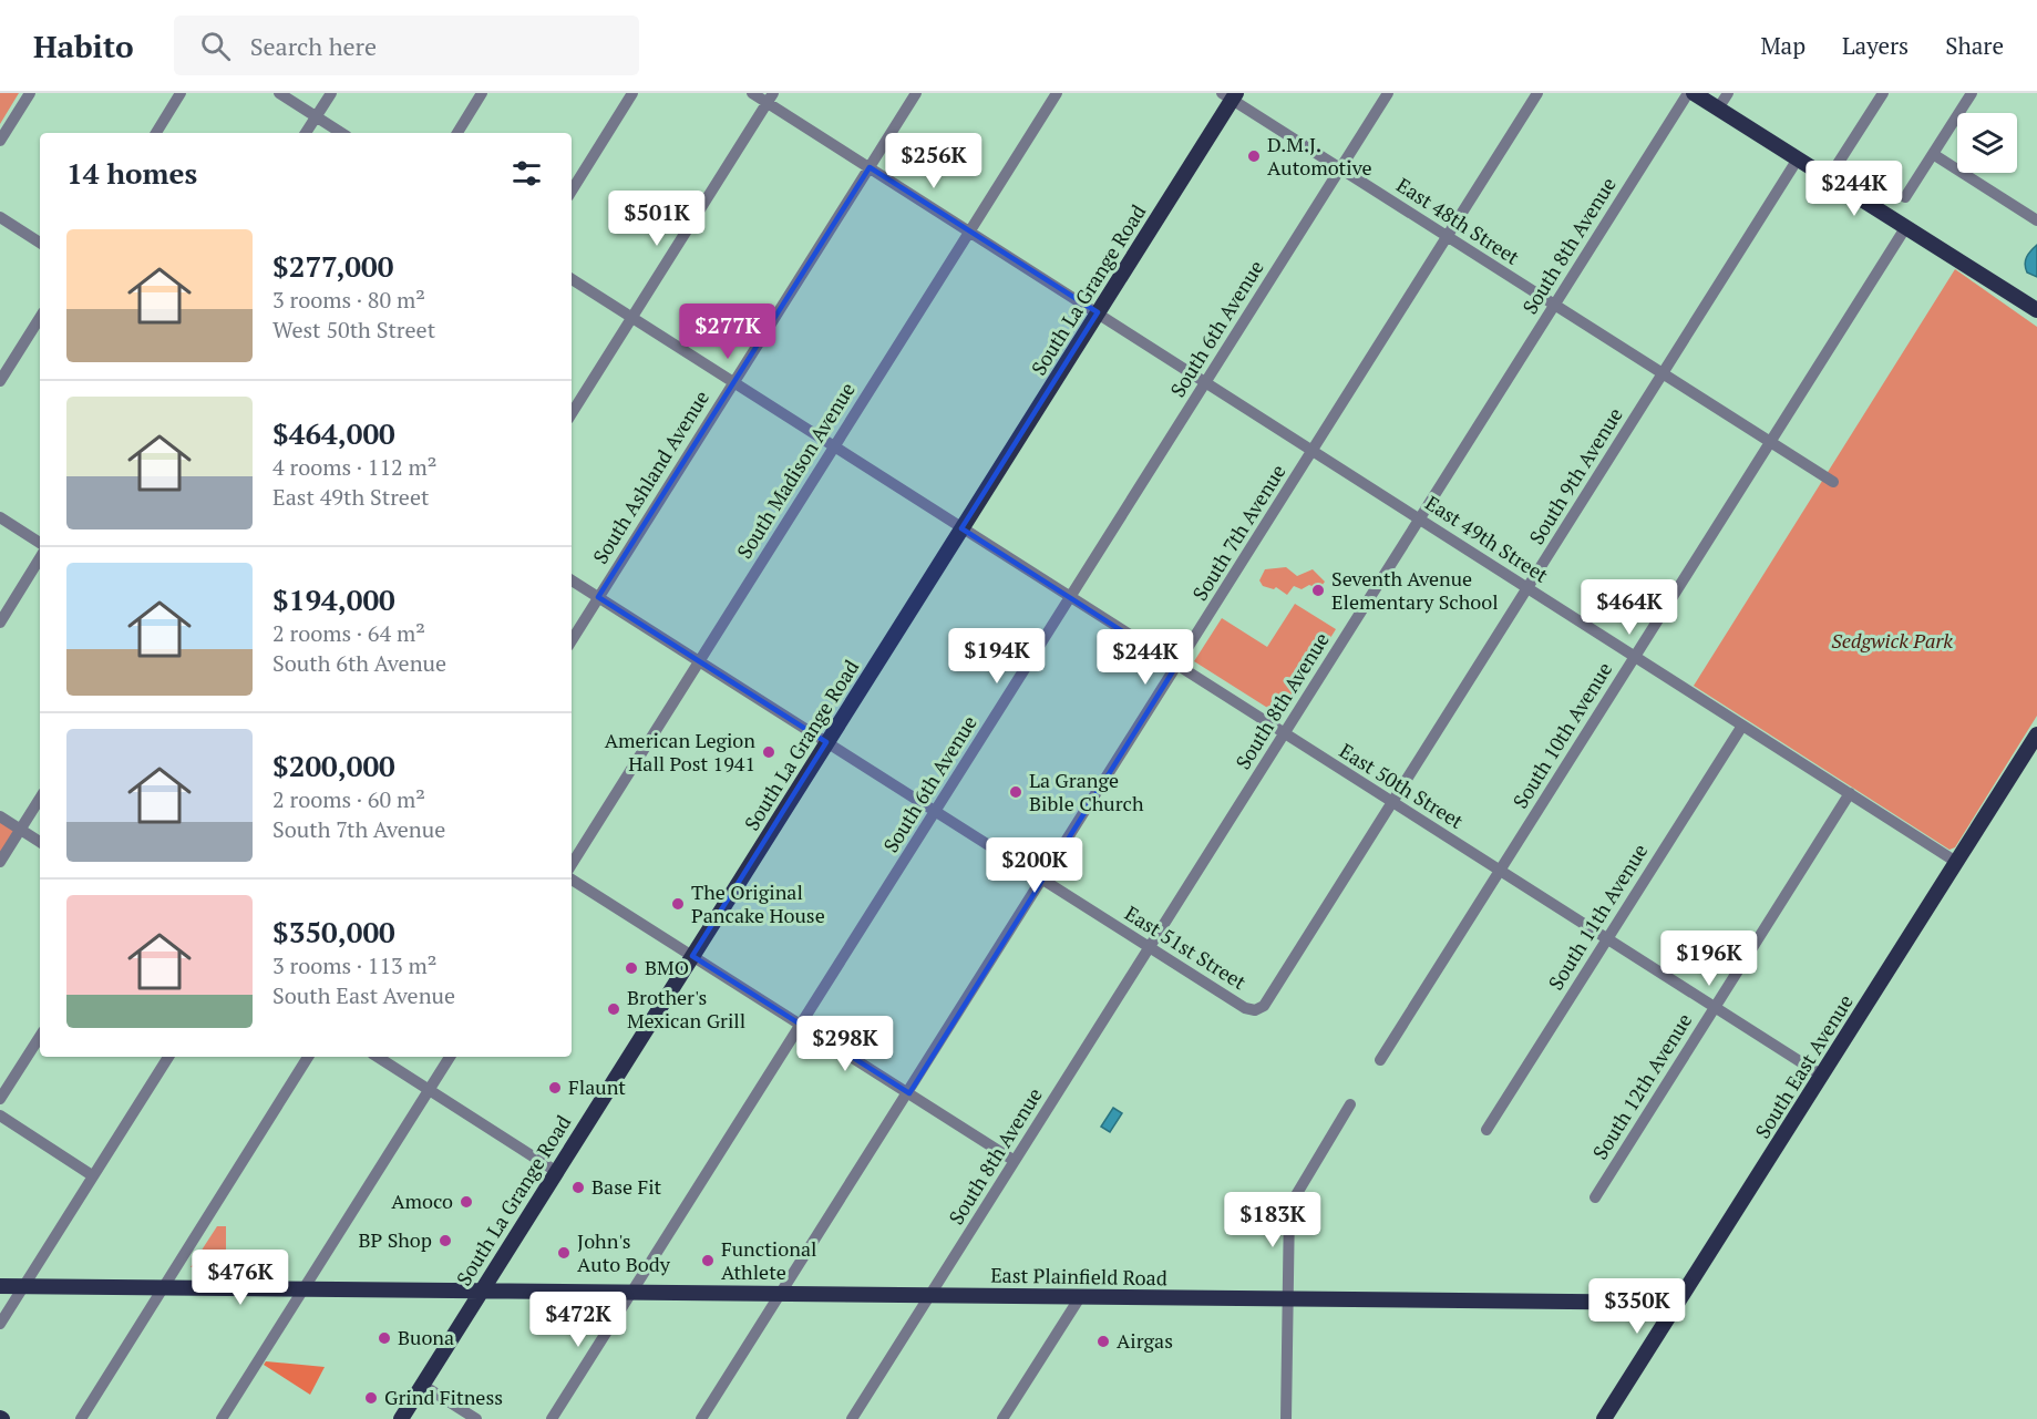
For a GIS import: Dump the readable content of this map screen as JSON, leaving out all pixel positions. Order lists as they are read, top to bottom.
{
  "streets": {
    "main road": ["South La Grange Road", "South East Avenue", "East Plainfield Road"],
    "street": [
      "East 48th Street",
      "South 8th Avenue",
      "South 6th Avenue",
      "South Madison Avenue",
      "South 9th Avenue",
      "South Ashland Avenue",
      "South 7th Avenue",
      "East 49th Street",
      "South 10th Avenue",
      "East 50th Street",
      "South 11th Avenue",
      "East 51st Street",
      "South 12th Avenue"
    ]
  },
  "crossings": [
    ["East 48th Street", "South 8th Avenue"],
    ["East 48th Street", "South La Grange Road"],
    ["East 48th Street", "South 6th Avenue"],
    ["East 48th Street", "South 9th Avenue"],
    ["East 48th Street", "South 7th Avenue"],
    ["East 48th Street", "South 10th Avenue"],
    ["South 8th Avenue", "East 49th Street"],
    ["South 8th Avenue", "East 50th Street"],
    ["South 8th Avenue", "East 51st Street"],
    ["South 8th Avenue", "East Plainfield Road"],
    ["South La Grange Road", "East 49th Street"],
    ["South La Grange Road", "East 50th Street"],
    ["South La Grange Road", "East 51st Street"],
    ["South La Grange Road", "East Plainfield Road"],
    ["South 6th Avenue", "East 49th Street"],
    ["South 6th Avenue", "East 50th Street"],
    ["South 6th Avenue", "East 51st Street"],
    ["South 6th Avenue", "East Plainfield Road"],
    ["South Madison Avenue", "East 49th Street"],
    ["South Madison Avenue", "East 50th Street"],
    ["South Madison Avenue", "East 51st Street"],
    ["South 9th Avenue", "East 49th Street"],
    ["South 9th Avenue", "East 50th Street"],
    ["South 9th Avenue", "East 51st Street"],
    ["South Ashland Avenue", "East 49th Street"],
    ["South Ashland Avenue", "East 50th Street"],
    ["South Ashland Avenue", "East 51st Street"],
    ["South 7th Avenue", "East 49th Street"],
    ["South 7th Avenue", "East 50th Street"],
    ["South 7th Avenue", "East 51st Street"],
    ["South 7th Avenue", "East Plainfield Road"],
    ["East 49th Street", "South 10th Avenue"],
    ["East 49th Street", "South 11th Avenue"],
    ["East 49th Street", "South East Avenue"],
    ["East 49th Street", "South 12th Avenue"],
    ["South 10th Avenue", "East 50th Street"],
    ["East 50th Street", "South 11th Avenue"],
    ["East 50th Street", "South East Avenue"],
    ["East 50th Street", "South 12th Avenue"],
    ["South East Avenue", "East Plainfield Road"]
  ],
  "parks": ["Sedgwick Park"],
  "places": [
    "D.M.J. Automotive",
    "Seventh Avenue Elementary School",
    "American Legion Hall Post 1941",
    "La Grange Bible Church",
    "The Original Pancake House",
    "BMO",
    "Brother's Mexican Grill",
    "Flaunt",
    "Base Fit",
    "Amoco",
    "BP Shop",
    "John's Auto Body",
    "Functional Athlete",
    "Buona",
    "Airgas",
    "Grind Fitness"
  ],
  "page": {
    "header": "Habito",
    "search": "Search here",
    "nav": ["Map", "Layers", "Share"],
    "price": [
      "$256K",
      "$244K",
      "$501K",
      "$277K",
      "$464K",
      "$194K",
      "$244K",
      "$200K",
      "$196K",
      "$298K",
      "$183K",
      "$476K",
      "$350K",
      "$472K"
    ],
    "heading": "14 homes",
    "list": [
      {
        "name": "$277,000",
        "note": "3 rooms · 80 m² · West 50th Street"
      },
      {
        "name": "$464,000",
        "note": "4 rooms · 112 m² · East 49th Street"
      },
      {
        "name": "$194,000",
        "note": "2 rooms · 64 m² · South 6th Avenue"
      },
      {
        "name": "$200,000",
        "note": "2 rooms · 60 m² · South 7th Avenue"
      },
      {
        "name": "$350,000",
        "note": "3 rooms · 113 m² · South East Avenue"
      }
    ]
  }
}
